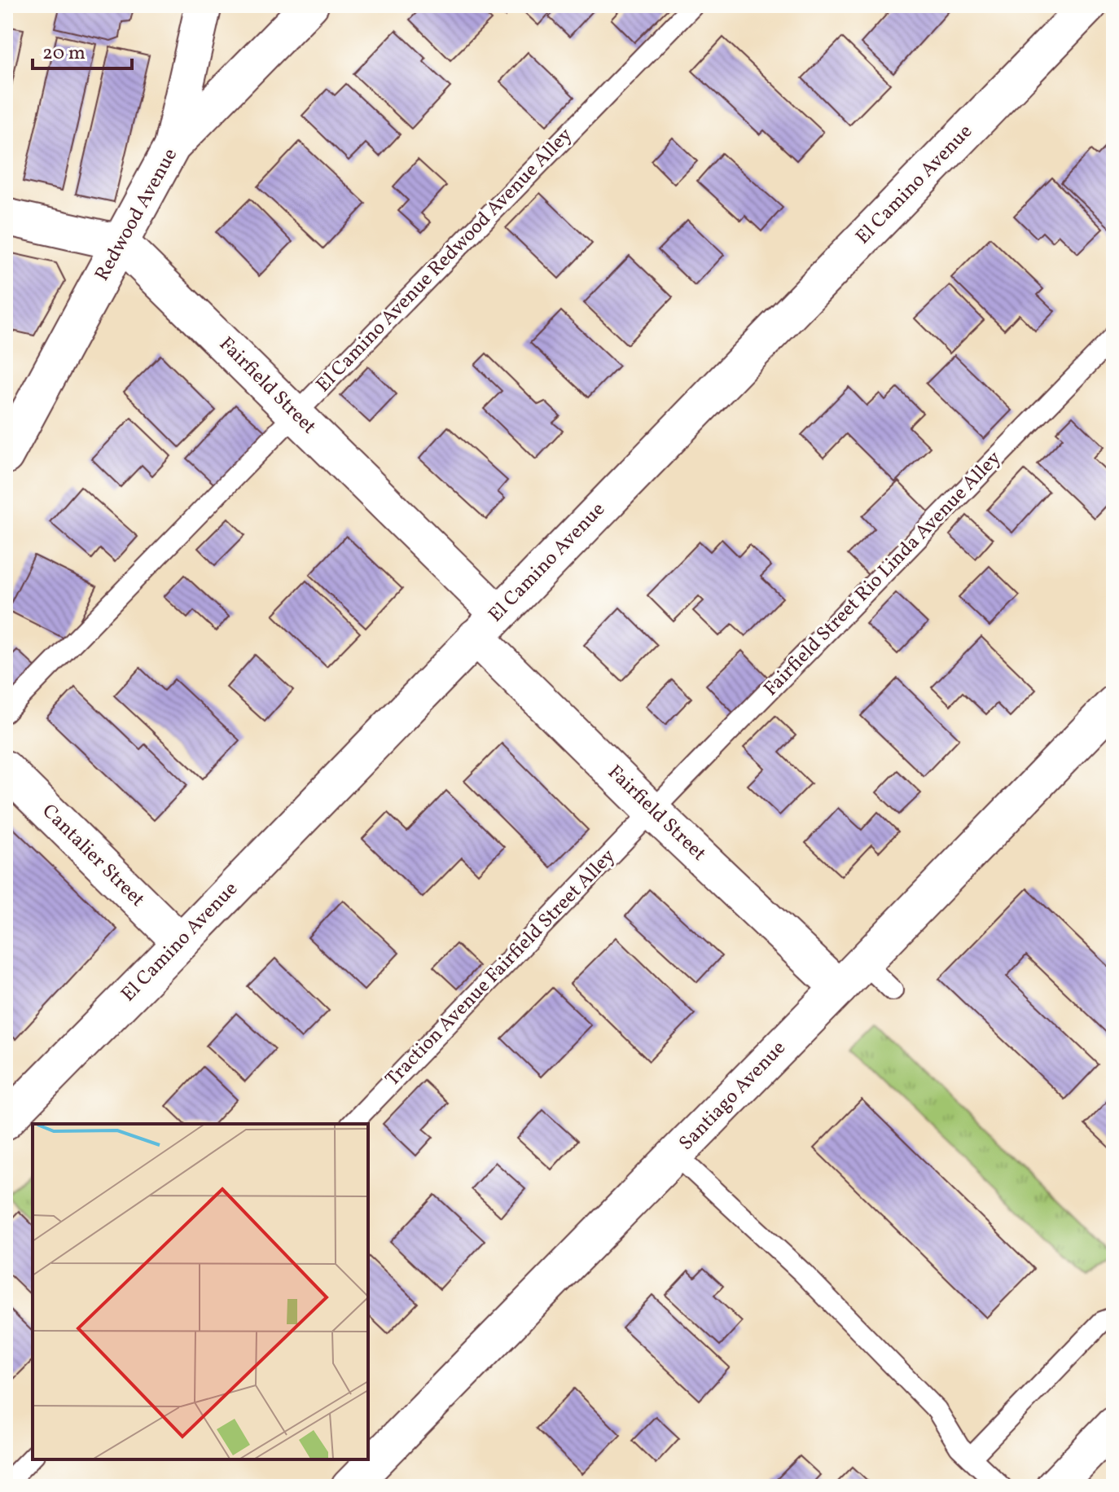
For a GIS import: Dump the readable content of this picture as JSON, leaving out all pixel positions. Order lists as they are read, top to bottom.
{
  "streets": {
    "street": [
      "El Camino Avenue",
      "Redwood Avenue",
      "Fairfield Street",
      "Cantalier Street",
      "Santiago Avenue"
    ],
    "lane": ["El Camino Avenue Redwood Avenue Alley", "Fairfield Street Rio Linda Avenue Alley", "Traction Avenue Fairfield Street Alley"]
  },
  "crossings": [
    ["El Camino Avenue", "Fairfield Street"],
    ["El Camino Avenue", "Cantalier Street"],
    ["Redwood Avenue", "Fairfield Street"],
    ["El Camino Avenue Redwood Avenue Alley", "Fairfield Street"],
    ["Fairfield Street", "Fairfield Street Rio Linda Avenue Alley"],
    ["Fairfield Street", "Traction Avenue Fairfield Street Alley"],
    ["Fairfield Street", "Santiago Avenue"],
    ["Fairfield Street Rio Linda Avenue Alley", "Traction Avenue Fairfield Street Alley"]
  ],
  "scale_bar": "20 m"
}
